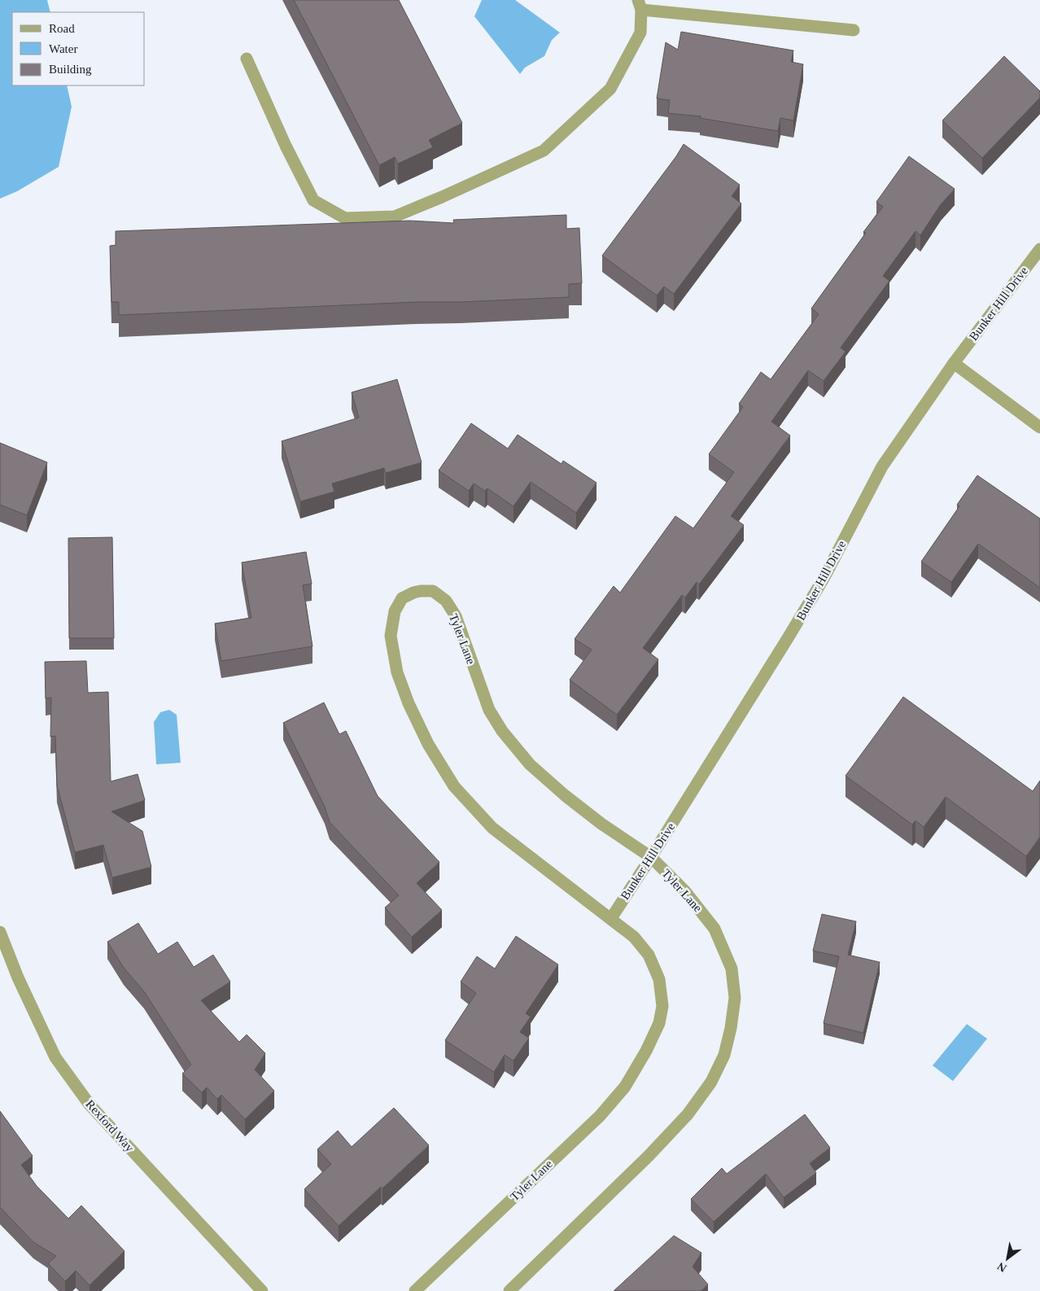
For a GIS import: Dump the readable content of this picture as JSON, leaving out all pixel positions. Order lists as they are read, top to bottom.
{
  "streets": {
    "street": ["Bunker Hill Drive", "Tyler Lane", "Rexford Way"]
  },
  "crossings": [
    ["Bunker Hill Drive", "Tyler Lane"]
  ],
  "legend": ["Road", "Water", "Building"],
  "north": "bottom left"
}
